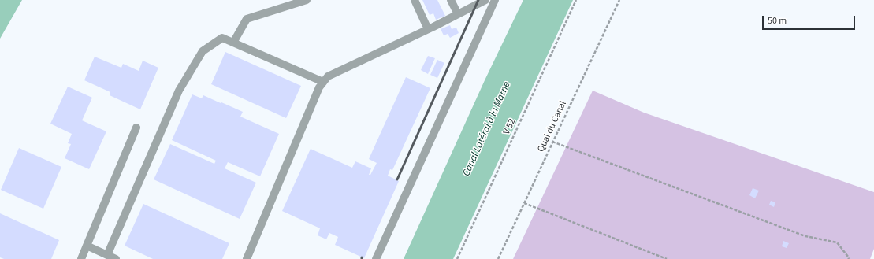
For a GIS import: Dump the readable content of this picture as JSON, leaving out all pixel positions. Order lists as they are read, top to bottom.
{
  "streets": {
    "path": ["V 52", "Quai du Canal"]
  },
  "water": ["Canal Latéral à la Marne"],
  "scale_bar": "50 m"
}
